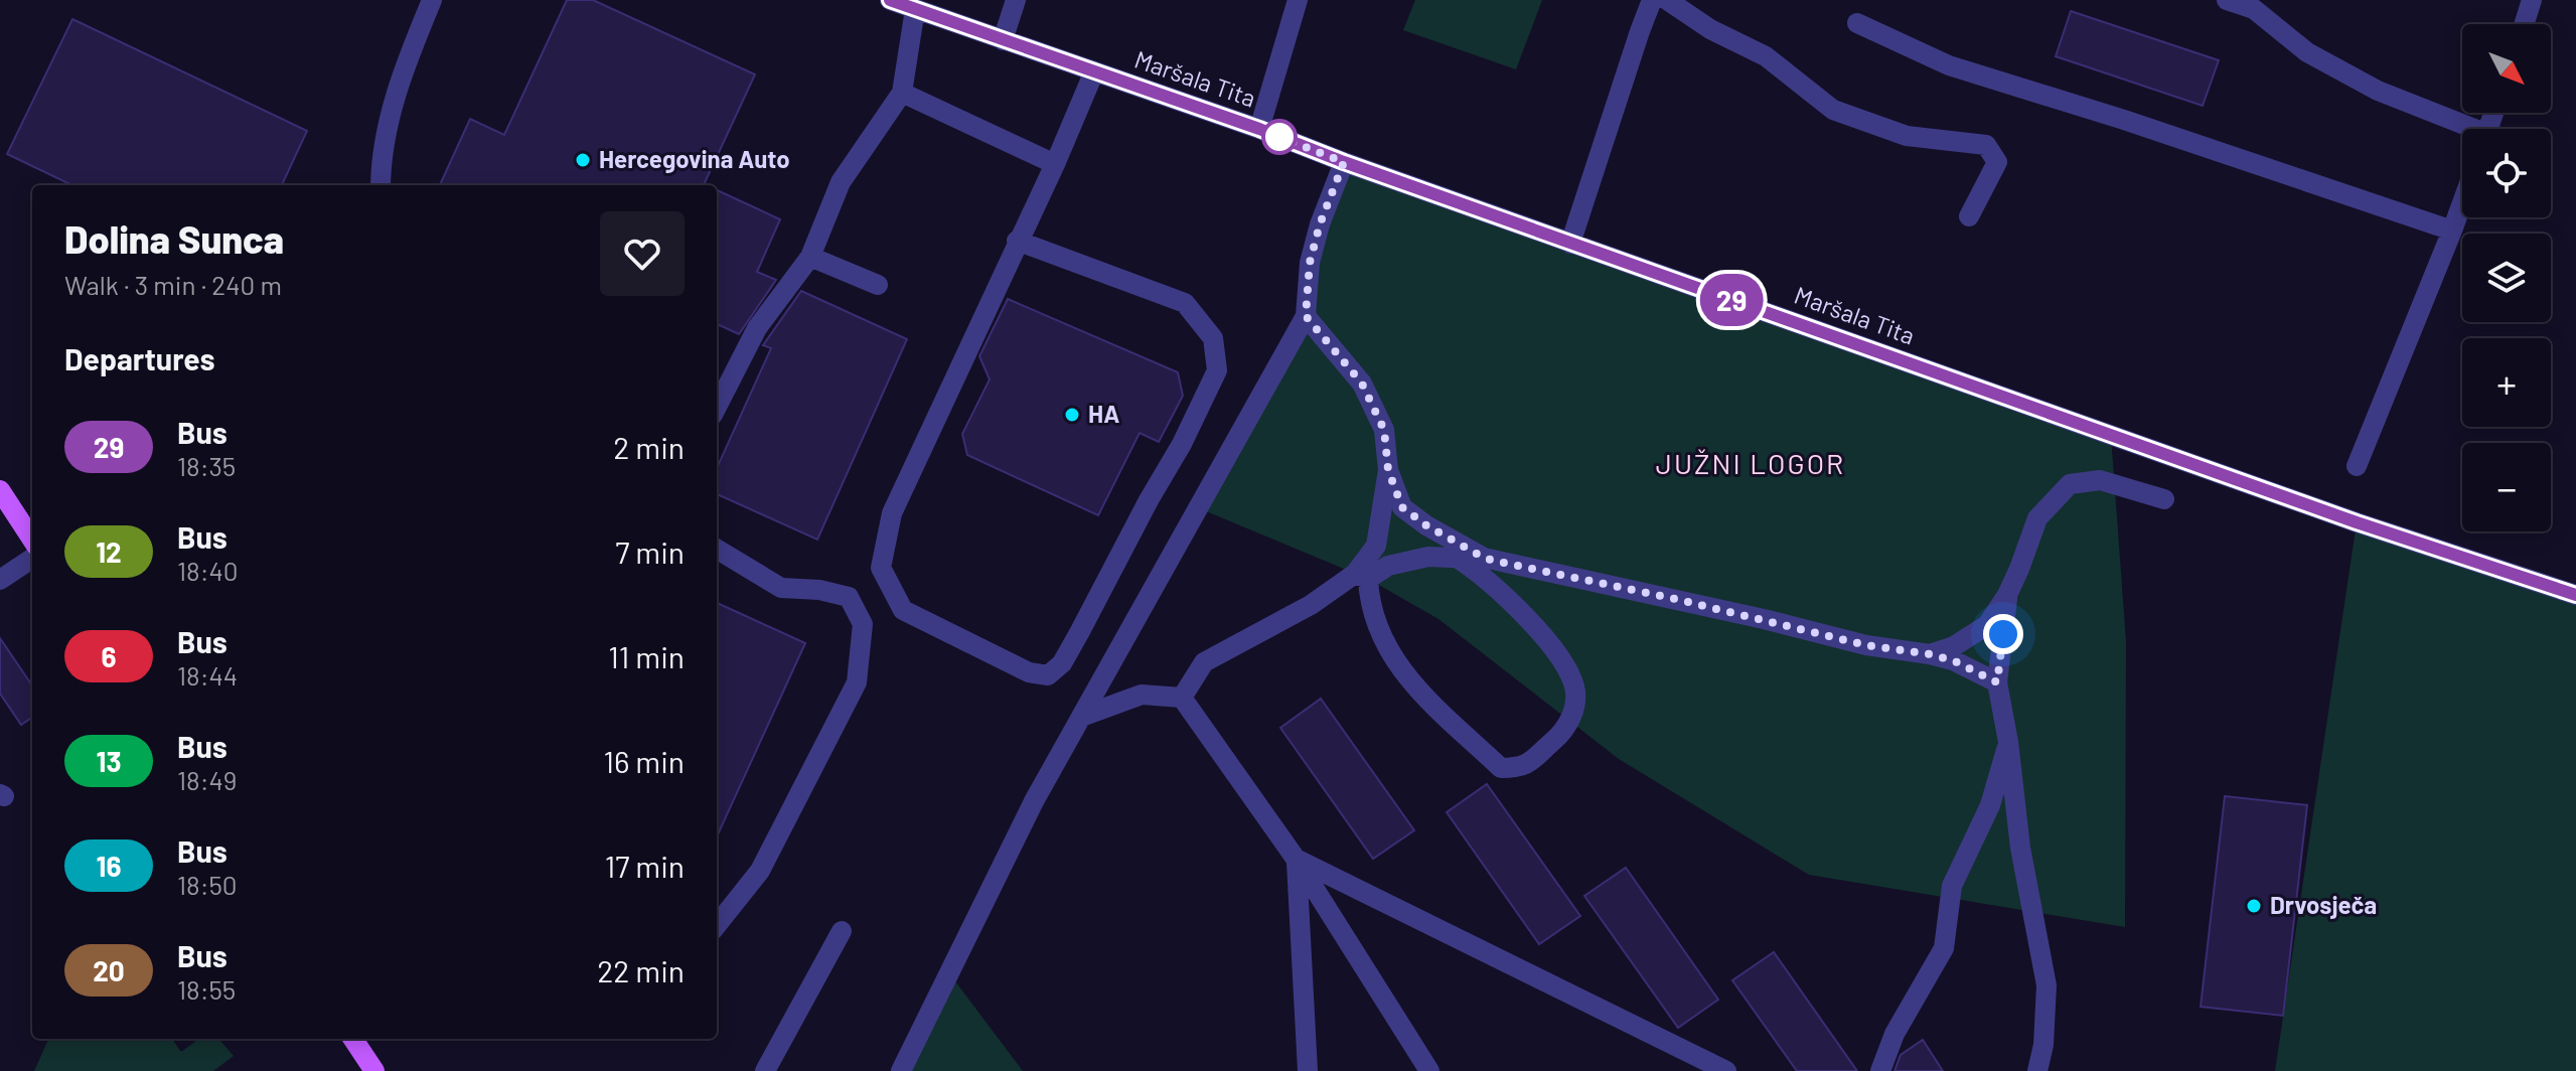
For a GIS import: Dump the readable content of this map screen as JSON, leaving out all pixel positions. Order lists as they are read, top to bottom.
{
  "streets": {
    "street": ["Maršala Tita"]
  },
  "districts": ["JUŽNI LOGOR"],
  "places": ["Hercegovina Auto", "HA", "Drvosječa"],
  "lines": ["bus line 29"],
  "north": "bottom right",
  "page": {
    "on_map": "29",
    "map_buttons": ["+", "−"],
    "heading": [
      ["Dolina Sunca", "Walk · 3 min · 240 m"],
      "Departures"
    ],
    "list": [
      {
        "mark": "29",
        "name": "Bus",
        "note": "18:35",
        "value": "2 min"
      },
      {
        "mark": "12",
        "name": "Bus",
        "note": "18:40",
        "value": "7 min"
      },
      {
        "mark": "6",
        "name": "Bus",
        "note": "18:44",
        "value": "11 min"
      },
      {
        "mark": "13",
        "name": "Bus",
        "note": "18:49",
        "value": "16 min"
      },
      {
        "mark": "16",
        "name": "Bus",
        "note": "18:50",
        "value": "17 min"
      },
      {
        "mark": "20",
        "name": "Bus",
        "note": "18:55",
        "value": "22 min"
      }
    ]
  }
}
